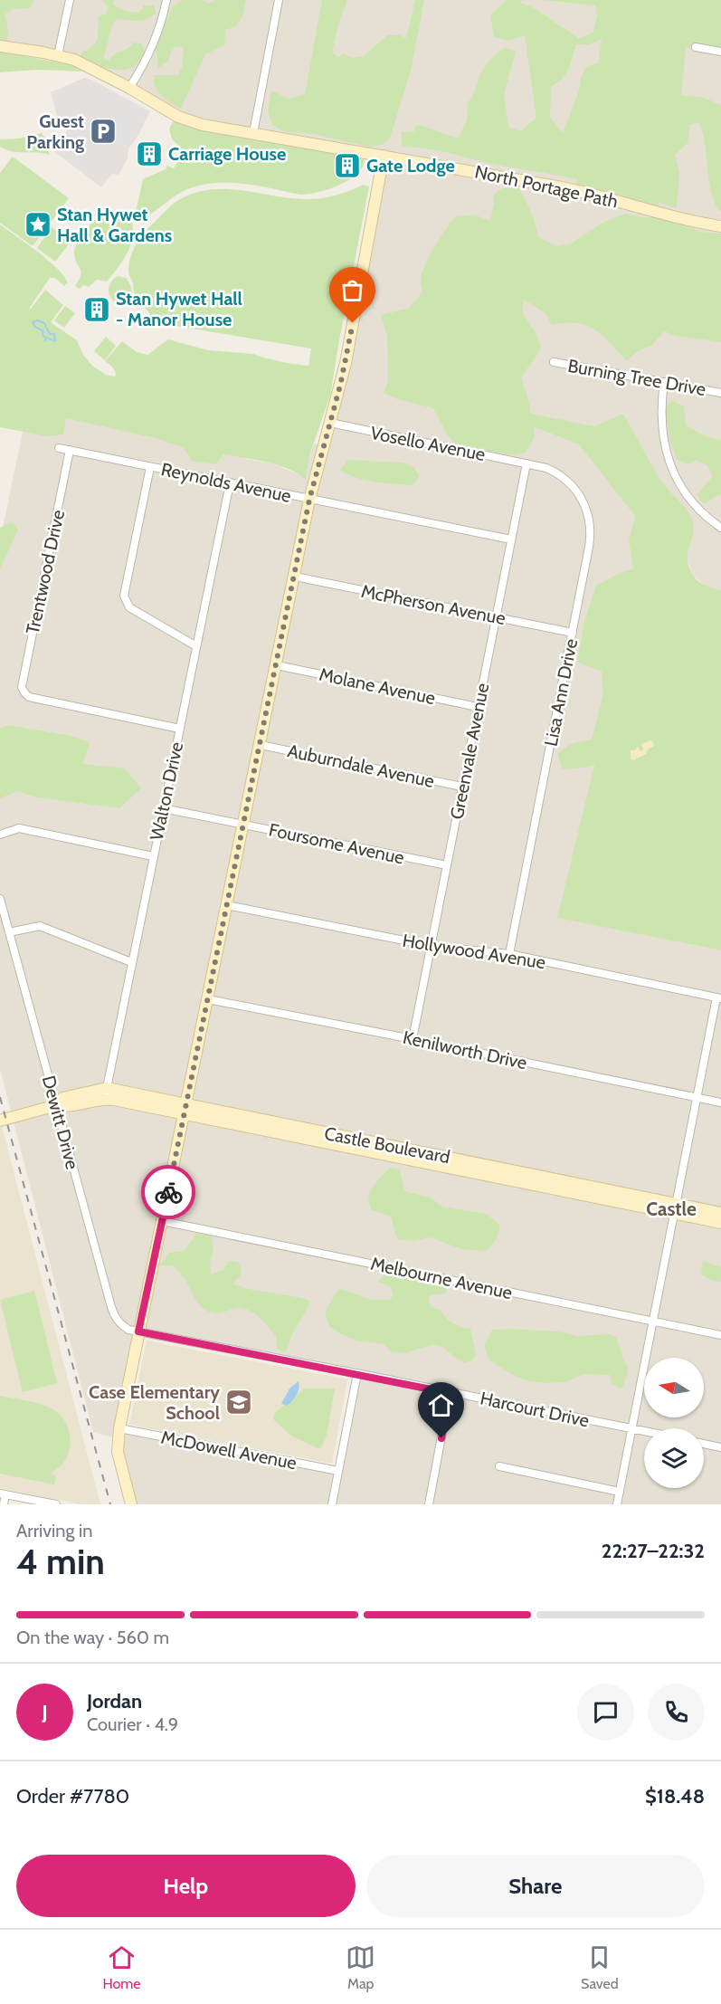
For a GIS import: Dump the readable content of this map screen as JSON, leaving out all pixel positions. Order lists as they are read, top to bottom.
{
  "streets": {
    "street": [
      "North Portage Path",
      "Burning Tree Drive",
      "Vosello Avenue",
      "Reynolds Avenue",
      "Trentwood Drive",
      "McPherson Avenue",
      "Molane Avenue",
      "Lisa Ann Drive",
      "Greenvale Avenue",
      "Auburndale Avenue",
      "Walton Drive",
      "Foursome Avenue",
      "Hollywood Avenue",
      "Kenilworth Drive",
      "Dewitt Drive",
      "Castle Boulevard",
      "Melbourne Avenue",
      "Harcourt Drive",
      "McDowell Avenue"
    ]
  },
  "crossings": [
    ["Vosello Avenue", "Lisa Ann Drive"],
    ["Vosello Avenue", "Greenvale Avenue"],
    ["Reynolds Avenue", "Trentwood Drive"],
    ["Reynolds Avenue", "Greenvale Avenue"],
    ["Reynolds Avenue", "Walton Drive"],
    ["Trentwood Drive", "Walton Drive"],
    ["McPherson Avenue", "Lisa Ann Drive"],
    ["McPherson Avenue", "Greenvale Avenue"],
    ["Molane Avenue", "Greenvale Avenue"],
    ["Lisa Ann Drive", "Greenvale Avenue"],
    ["Lisa Ann Drive", "Hollywood Avenue"],
    ["Greenvale Avenue", "Auburndale Avenue"],
    ["Greenvale Avenue", "Foursome Avenue"],
    ["Greenvale Avenue", "Hollywood Avenue"],
    ["Greenvale Avenue", "Kenilworth Drive"],
    ["Walton Drive", "Foursome Avenue"],
    ["Walton Drive", "Castle Boulevard"],
    ["Dewitt Drive", "Castle Boulevard"],
    ["Dewitt Drive", "Harcourt Drive"]
  ],
  "districts": ["Castle"],
  "places": {
    "parking": ["Guest Parking"],
    "building": ["Carriage House", "Gate Lodge", "Stan Hywet Hall - Manor House"],
    "place": ["Stan Hywet Hall & Gardens"],
    "school or university": ["Case Elementary School"]
  },
  "north": "left",
  "page": {
    "heading": ["4 min", "Arriving in", "22:27–22:32"],
    "panel": [
      "Jordan",
      "Courier · 4.9",
      "Order #7780",
      "$18.48"
    ],
    "bar": "On the way · 560 m",
    "round": "J",
    "buttons": ["Help", "Share"],
    "tabs": ["Home", "Map", "Saved"]
  }
}
